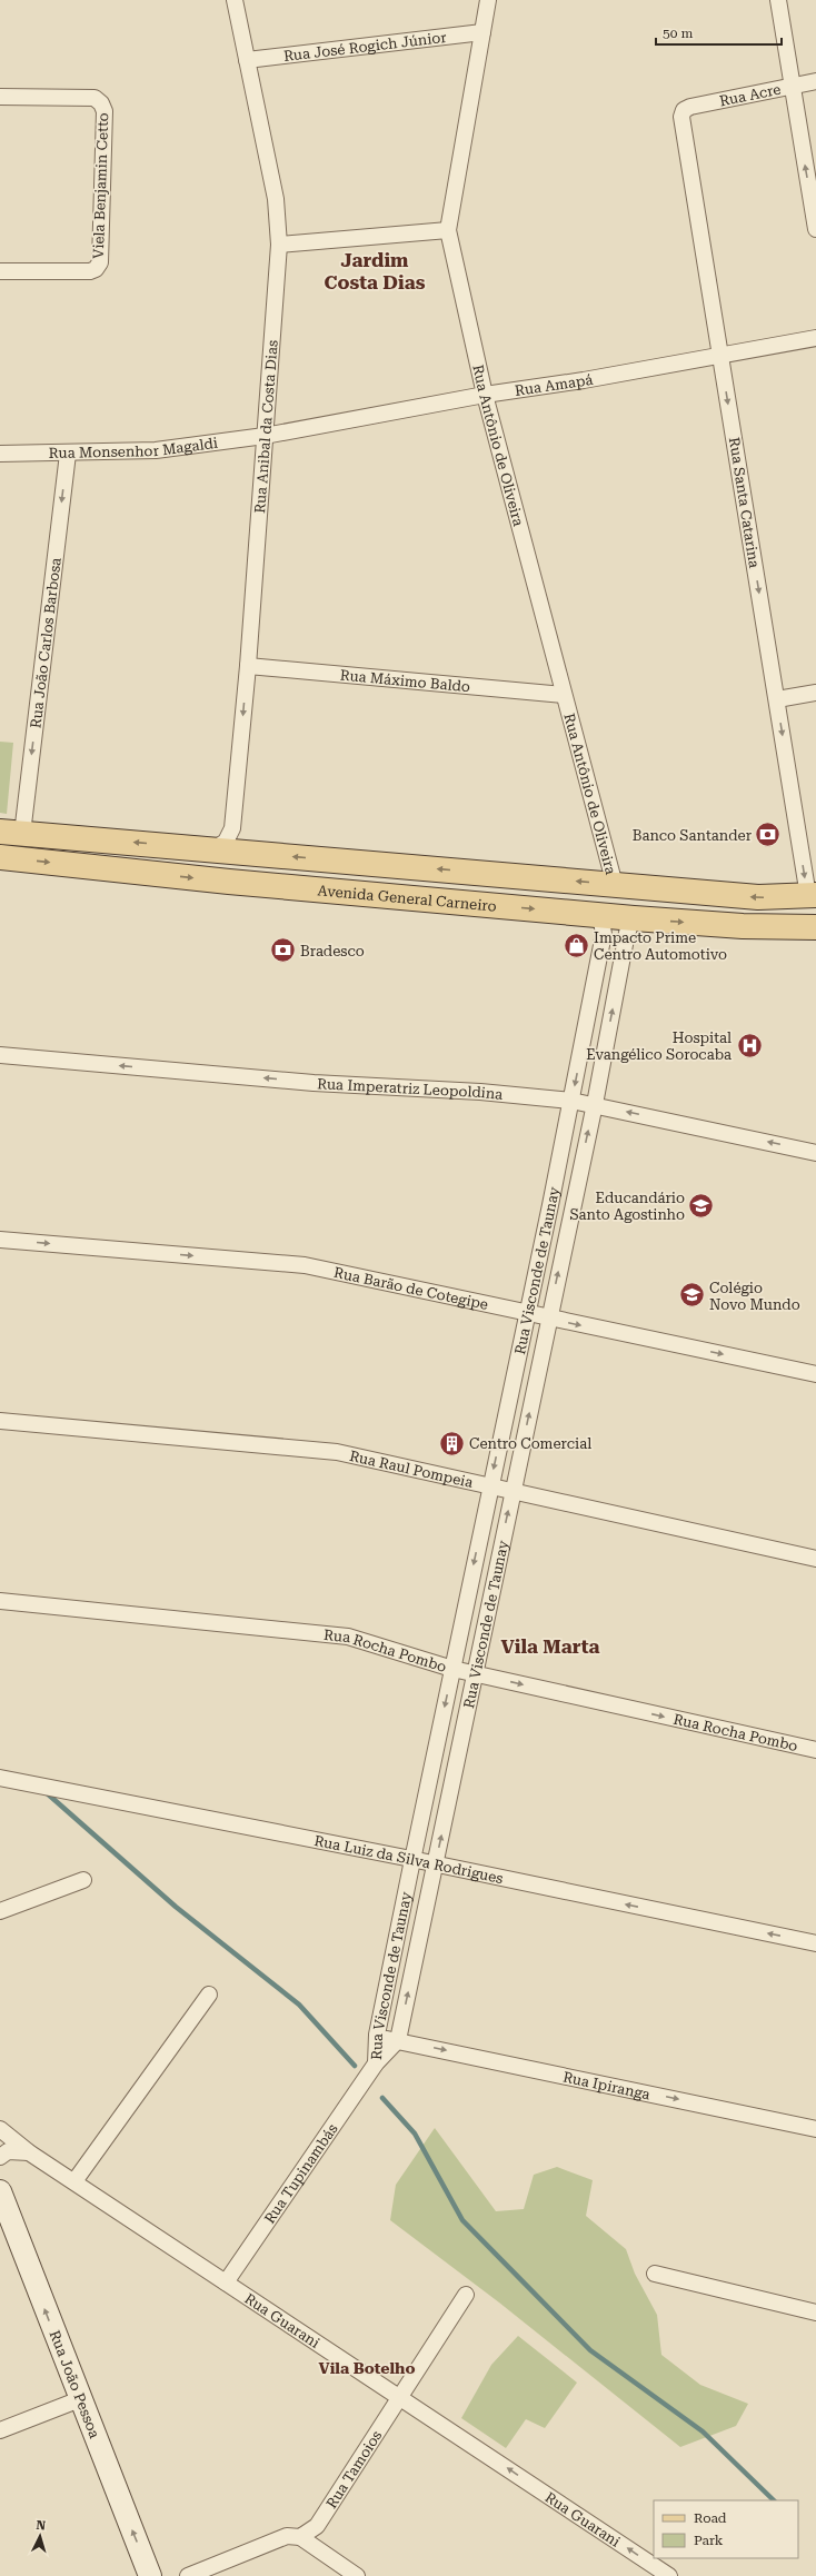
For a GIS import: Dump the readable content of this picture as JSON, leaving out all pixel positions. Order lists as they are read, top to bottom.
{
  "streets": {
    "main road": ["Avenida General Carneiro", "Rua João Pessoa"],
    "street": [
      "Rua José Rogich Júnior",
      "Rua Acre",
      "Viela Benjamin Cetto",
      "Rua Amapá",
      "Rua Anibal da Costa Dias",
      "Rua Antônio de Oliveira",
      "Rua Monsenhor Magaldi",
      "Rua Santa Catarina",
      "Rua João Carlos Barbosa",
      "Rua Máximo Baldo",
      "Rua Imperatriz Leopoldina",
      "Rua Visconde de Taunay",
      "Rua Barão de Cotegipe",
      "Rua Raul Pompeia",
      "Rua Rocha Pombo",
      "Rua Luiz da Silva Rodrigues",
      "Rua Ipiranga",
      "Rua Tupinambás",
      "Rua Guarani",
      "Rua Tamoios"
    ]
  },
  "crossings": [
    ["Rua José Rogich Júnior", "Rua Anibal da Costa Dias"],
    ["Rua José Rogich Júnior", "Rua Antônio de Oliveira"],
    ["Rua Acre", "Rua Santa Catarina"],
    ["Rua Amapá", "Rua Anibal da Costa Dias"],
    ["Rua Amapá", "Rua Antônio de Oliveira"],
    ["Rua Amapá", "Rua Monsenhor Magaldi"],
    ["Rua Amapá", "Rua Santa Catarina"],
    ["Rua Anibal da Costa Dias", "Rua Monsenhor Magaldi"],
    ["Rua Anibal da Costa Dias", "Rua Máximo Baldo"],
    ["Rua Anibal da Costa Dias", "Avenida General Carneiro"],
    ["Rua Antônio de Oliveira", "Rua Máximo Baldo"],
    ["Rua Antônio de Oliveira", "Avenida General Carneiro"],
    ["Rua Monsenhor Magaldi", "Rua João Carlos Barbosa"],
    ["Rua Santa Catarina", "Avenida General Carneiro"],
    ["Rua João Carlos Barbosa", "Avenida General Carneiro"],
    ["Avenida General Carneiro", "Rua Visconde de Taunay"],
    ["Rua Imperatriz Leopoldina", "Rua Visconde de Taunay"],
    ["Rua Visconde de Taunay", "Rua Barão de Cotegipe"],
    ["Rua Visconde de Taunay", "Rua Raul Pompeia"],
    ["Rua Visconde de Taunay", "Rua Rocha Pombo"],
    ["Rua Visconde de Taunay", "Rua Luiz da Silva Rodrigues"],
    ["Rua Visconde de Taunay", "Rua Ipiranga"],
    ["Rua Visconde de Taunay", "Rua Tupinambás"],
    ["Rua Tupinambás", "Rua Guarani"],
    ["Rua Guarani", "Rua Tamoios"]
  ],
  "one_way": [
    "Rua Santa Catarina",
    "Rua João Carlos Barbosa",
    "Rua Imperatriz Leopoldina",
    "Rua Barão de Cotegipe",
    "Rua Rocha Pombo",
    "Rua Luiz da Silva Rodrigues",
    "Rua Ipiranga",
    "Rua Guarani",
    "Rua João Pessoa"
  ],
  "districts": ["Jardim Costa Dias", "Vila Marta", "Vila Botelho"],
  "places": {
    "bank": ["Banco Santander", "Bradesco"],
    "shop": ["Impacto Prime Centro Automotivo"],
    "hospital": ["Hospital Evangélico Sorocaba"],
    "school or university": ["Educandário Santo Agostinho", "Colégio Novo Mundo"],
    "building": ["Centro Comercial"]
  },
  "legend": ["Road", "Park"],
  "scale_bar": "50 m",
  "north": "top"
}
